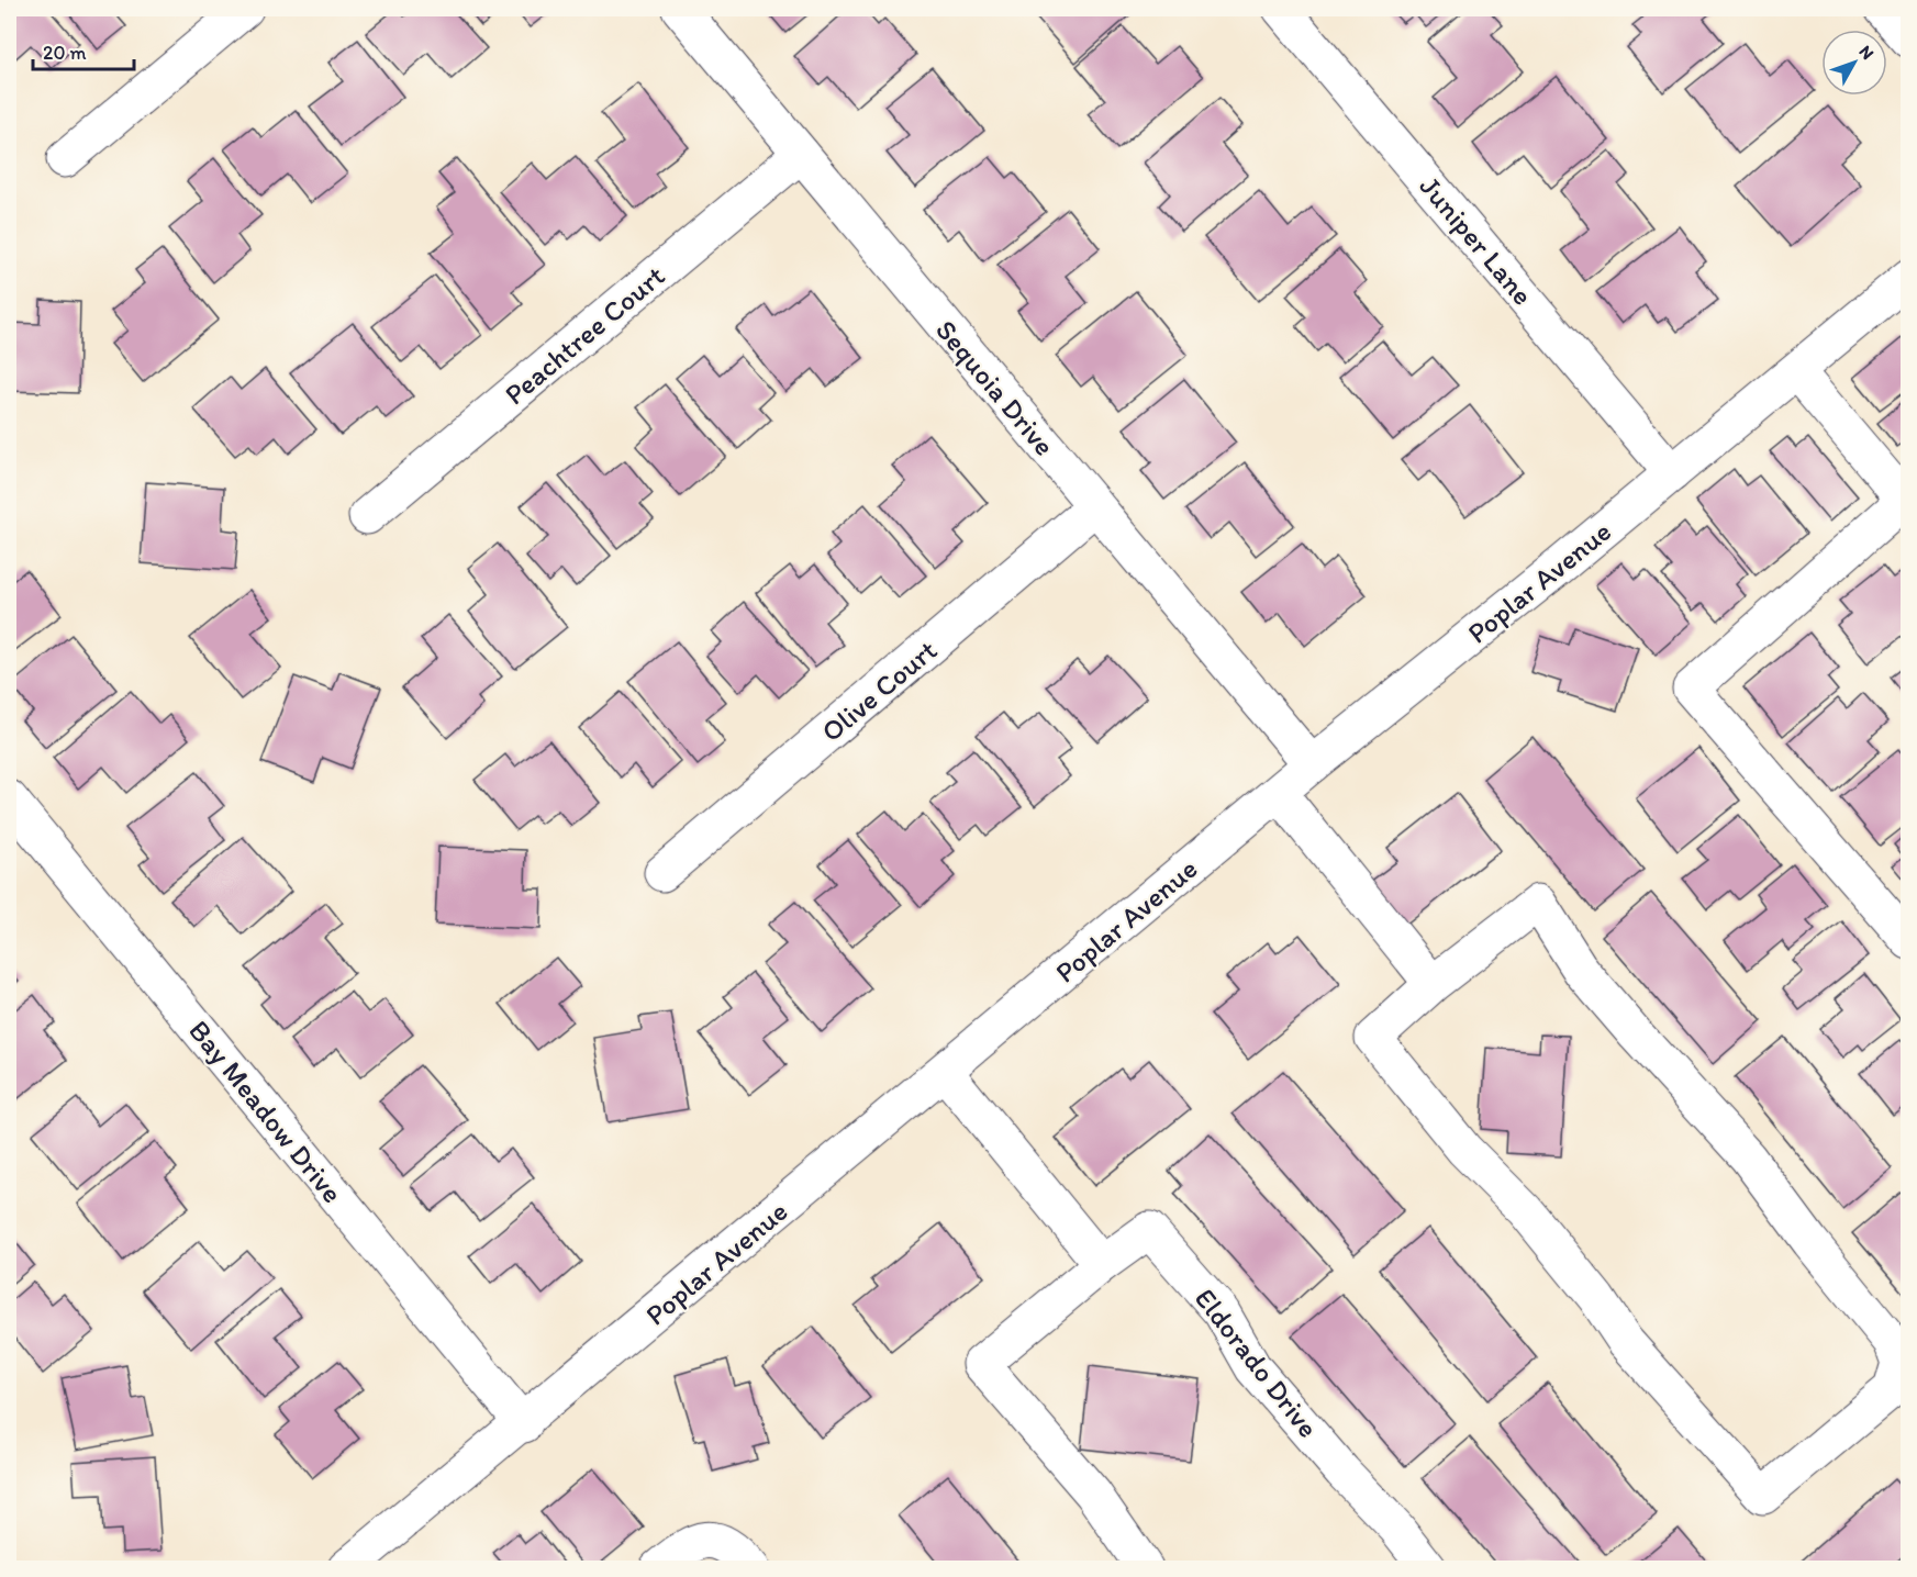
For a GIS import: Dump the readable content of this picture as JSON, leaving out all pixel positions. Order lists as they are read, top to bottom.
{
  "streets": {
    "street": [
      "Juniper Lane",
      "Peachtree Court",
      "Sequoia Drive",
      "Poplar Avenue",
      "Olive Court",
      "Bay Meadow Drive",
      "Eldorado Drive"
    ]
  },
  "crossings": [
    ["Juniper Lane", "Poplar Avenue"],
    ["Peachtree Court", "Sequoia Drive"],
    ["Sequoia Drive", "Poplar Avenue"],
    ["Sequoia Drive", "Olive Court"],
    ["Poplar Avenue", "Bay Meadow Drive"]
  ],
  "scale_bar": "20 m",
  "north": "top right"
}
